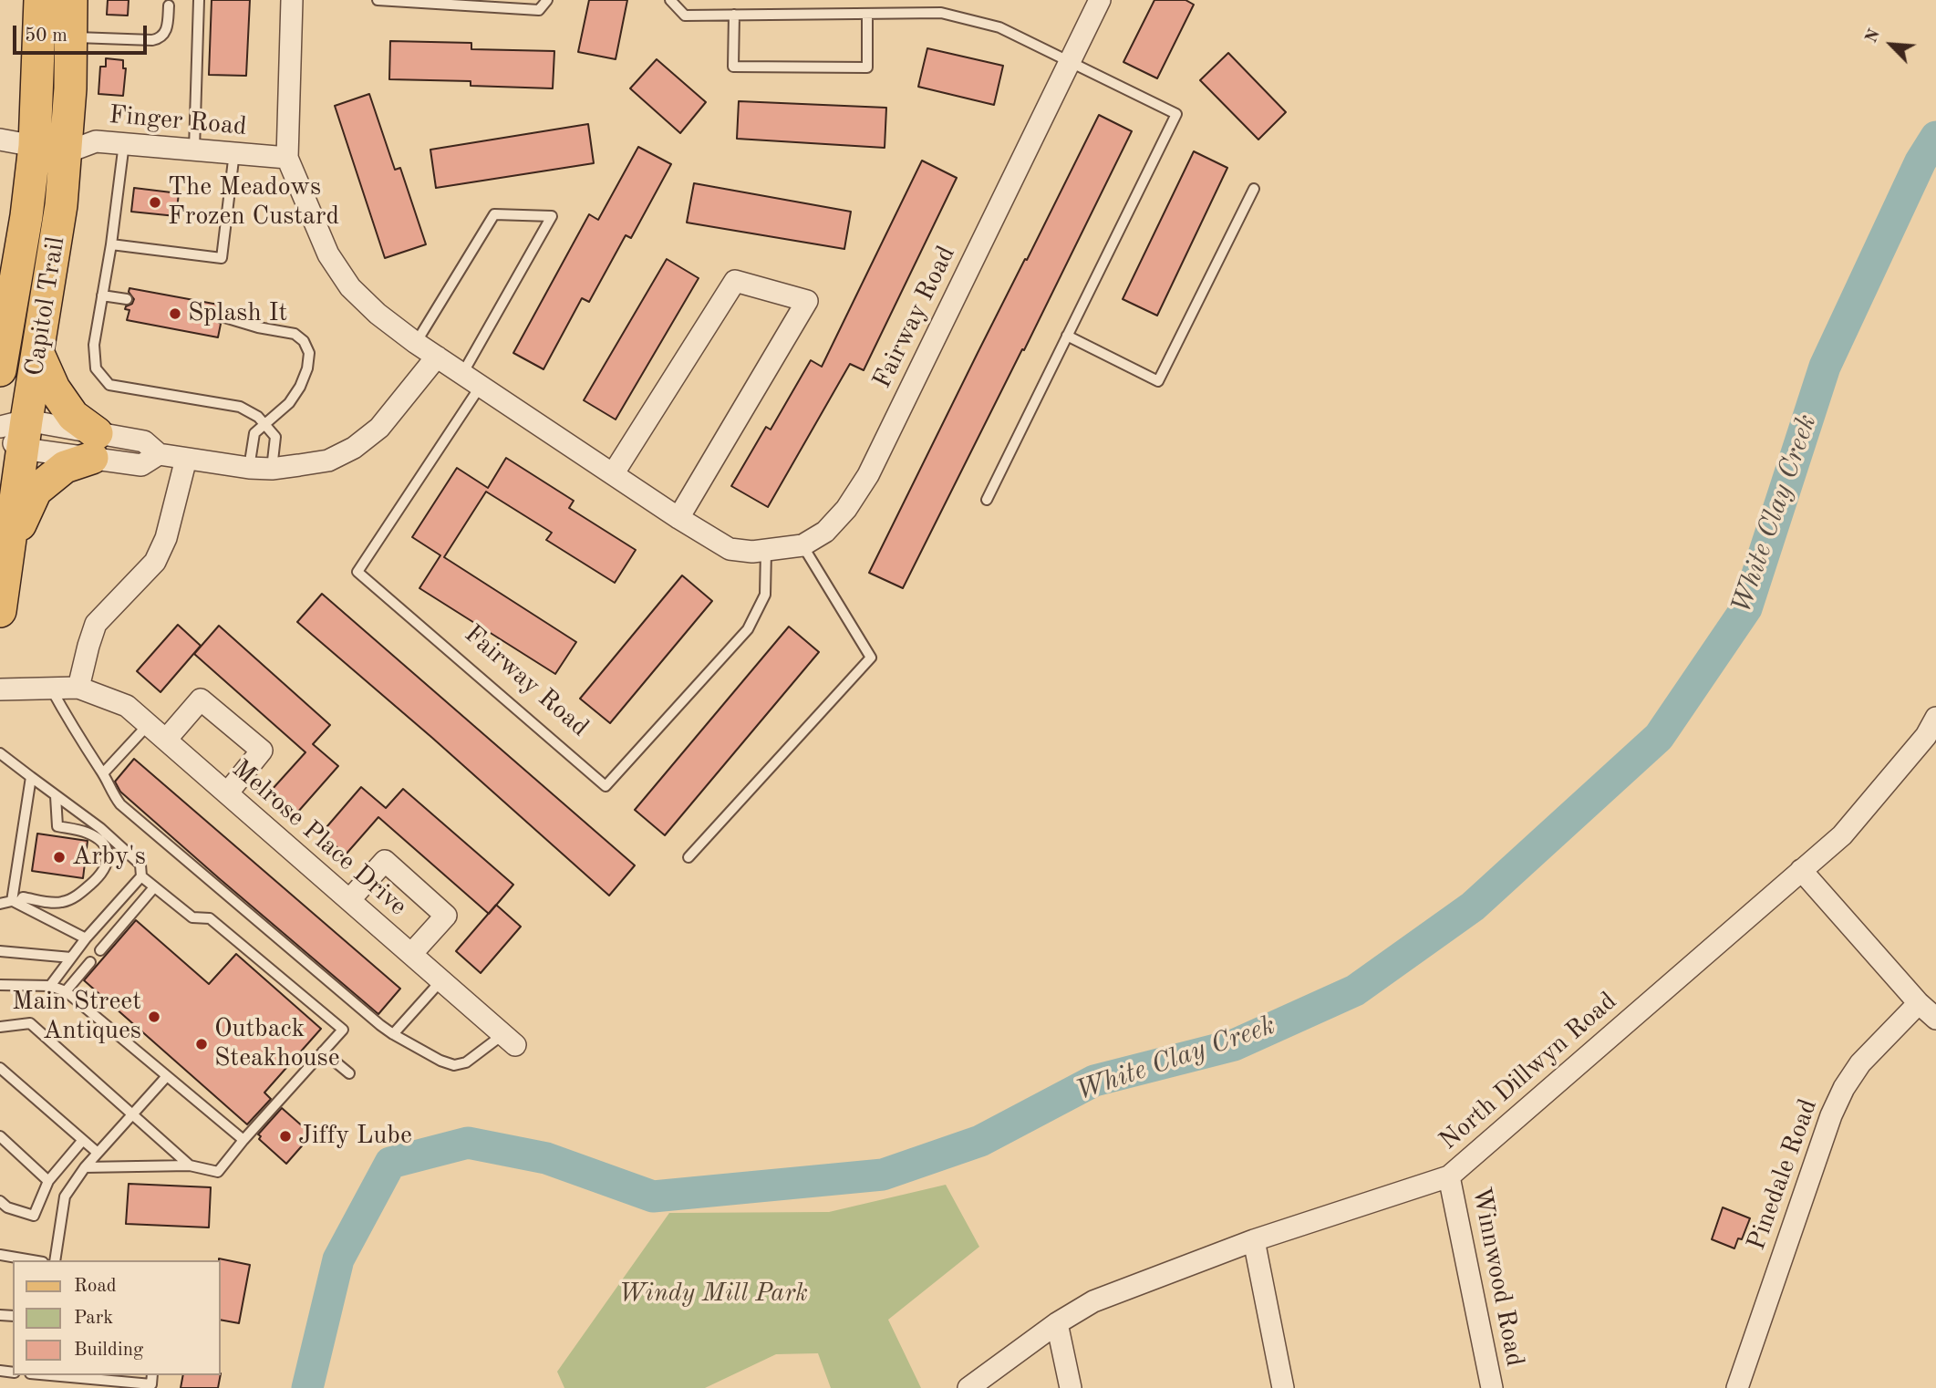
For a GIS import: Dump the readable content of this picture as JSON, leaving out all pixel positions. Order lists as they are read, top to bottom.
{
  "streets": {
    "main road": ["Capitol Trail"],
    "street": [
      "Finger Road",
      "Fairway Road",
      "Melrose Place Drive",
      "North Dillwyn Road",
      "Pinedale Road",
      "Winnwood Road"
    ]
  },
  "crossings": [
    ["Finger Road", "Capitol Trail"],
    ["Finger Road", "Fairway Road"],
    ["North Dillwyn Road", "Winnwood Road"]
  ],
  "water": ["White Clay Creek"],
  "parks": ["Windy Mill Park"],
  "places": [
    "The Meadows Frozen Custard",
    "Splash It",
    "Arby's",
    "Main Street Antiques",
    "Outback Steakhouse",
    "Jiffy Lube"
  ],
  "legend": ["Road", "Park", "Building"],
  "scale_bar": "50 m",
  "north": "top left"
}
